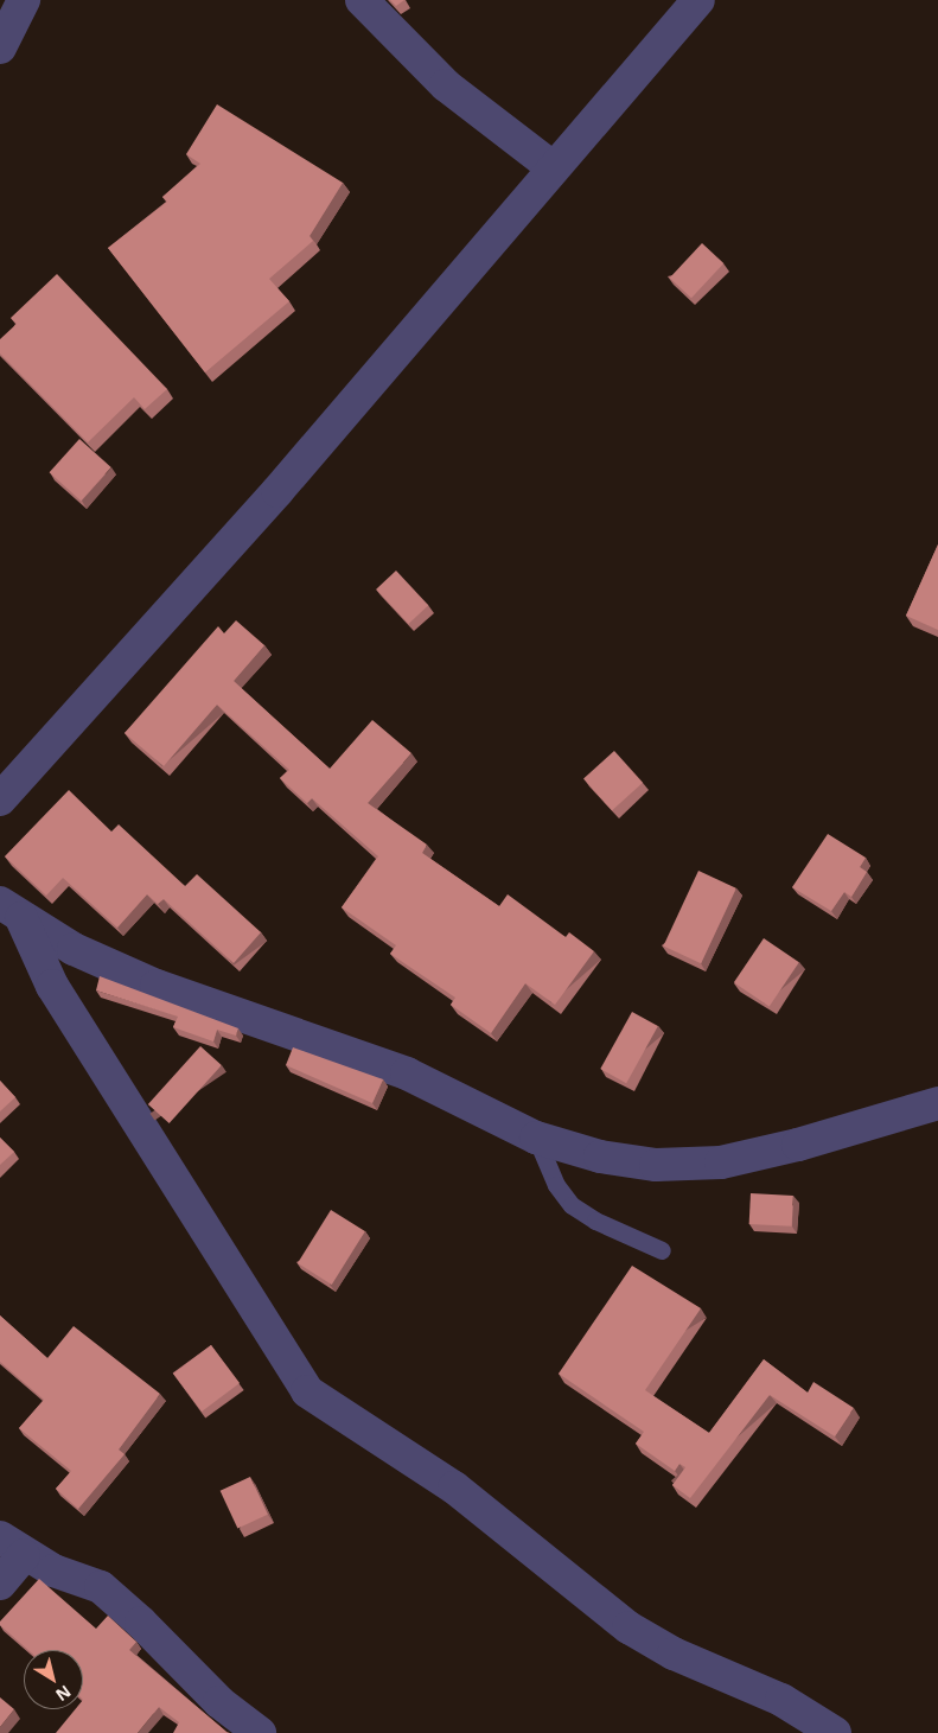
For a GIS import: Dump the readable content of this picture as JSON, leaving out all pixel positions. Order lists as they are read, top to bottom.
{
  "north": "bottom right"
}
